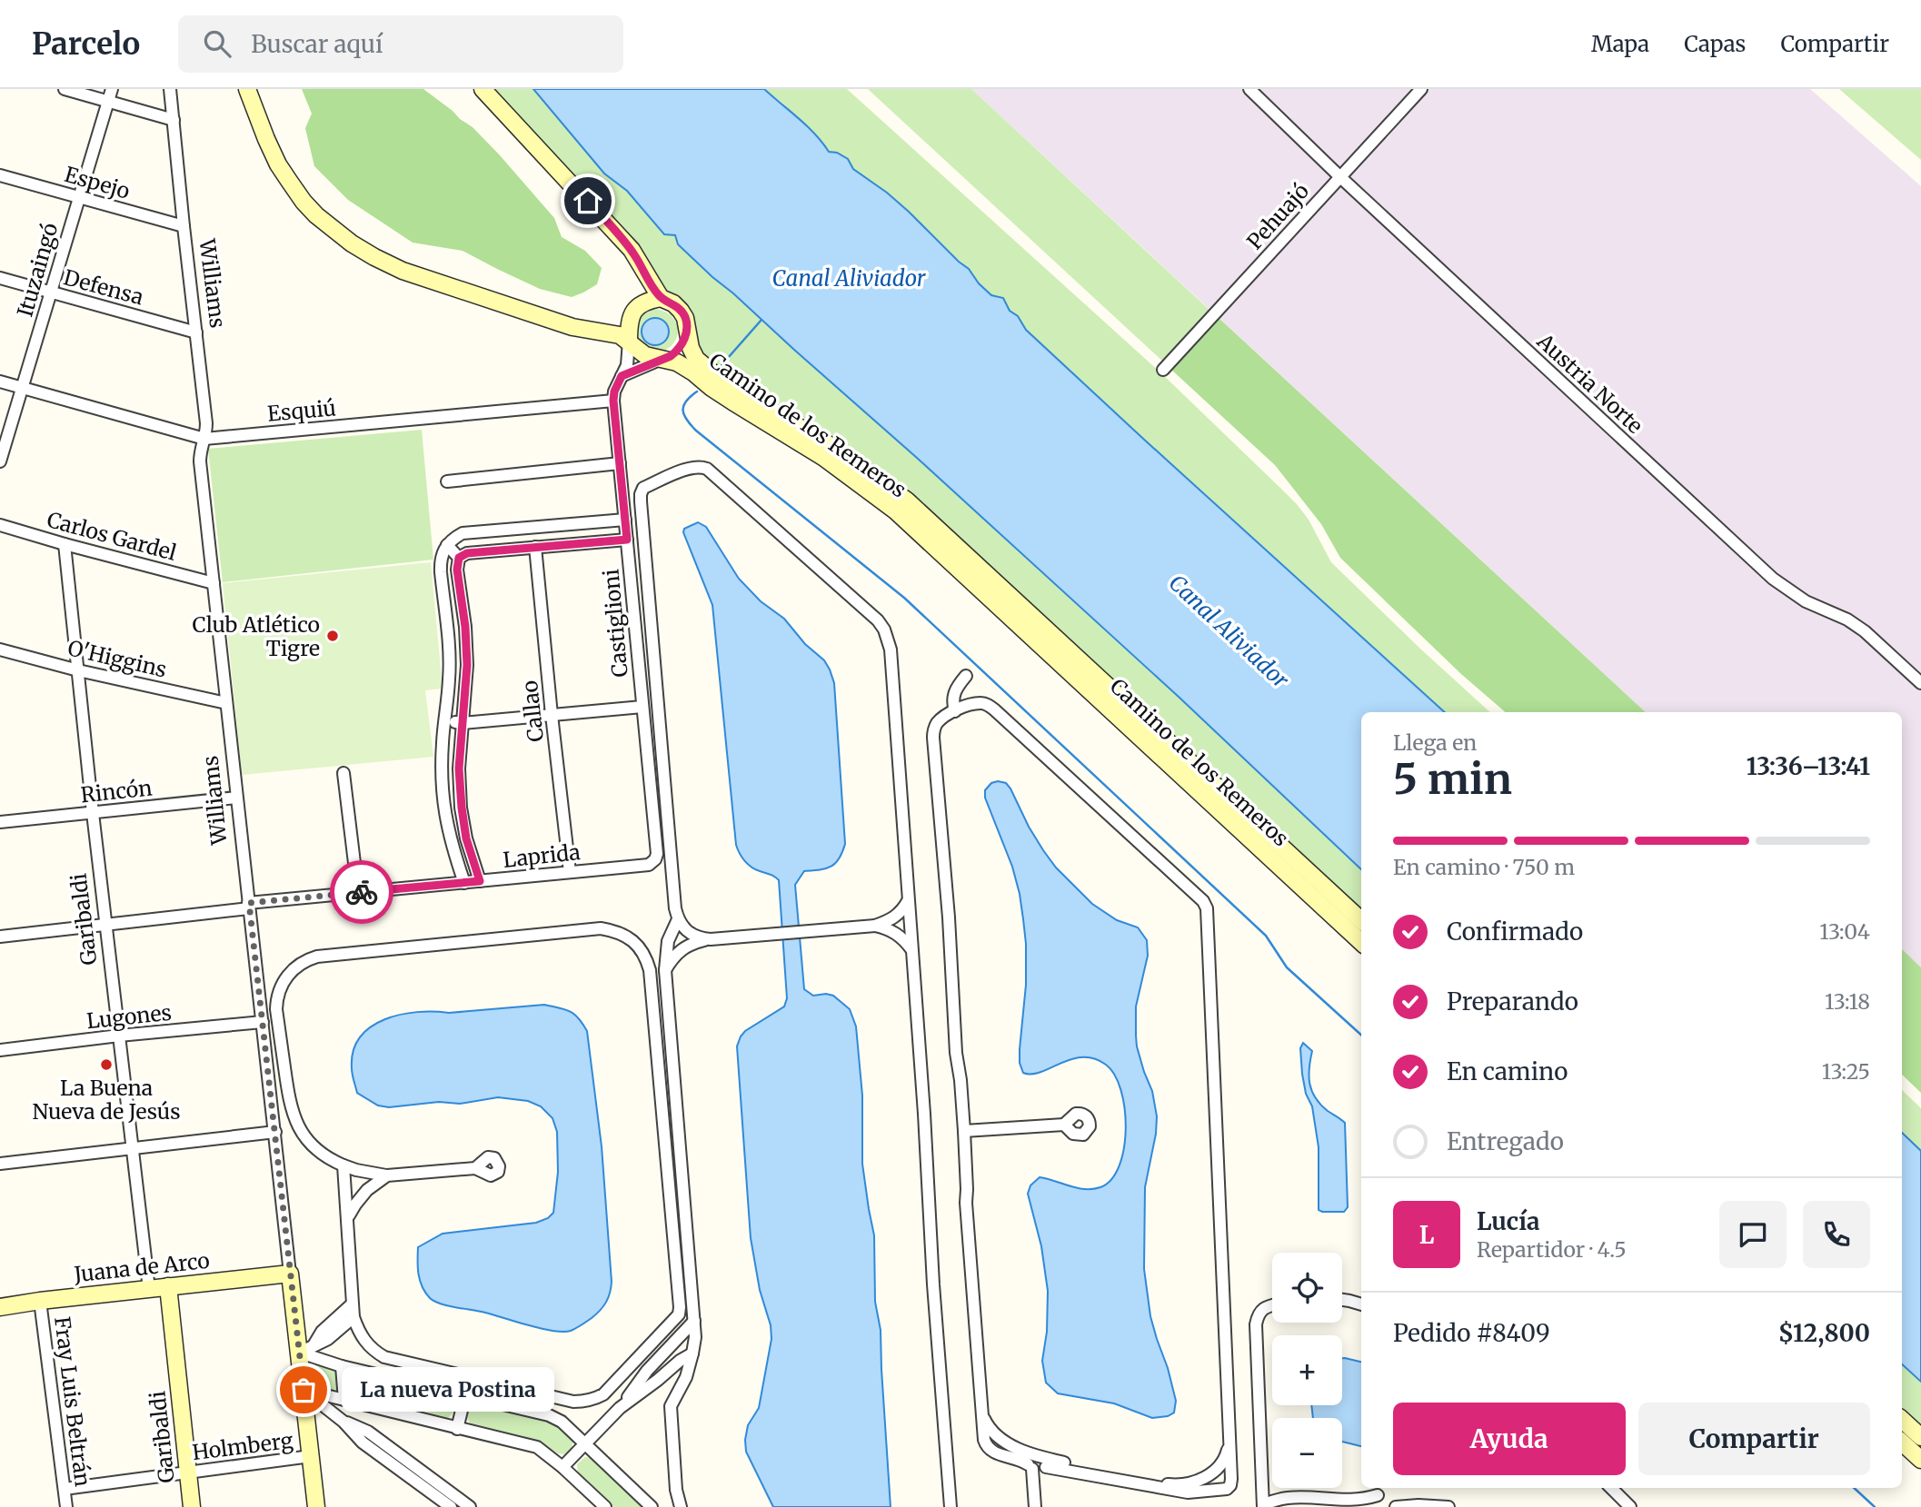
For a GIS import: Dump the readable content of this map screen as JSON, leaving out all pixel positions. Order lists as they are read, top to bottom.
{
  "streets": {
    "main road": [
      "Williams",
      "Camino de los Remeros",
      "Garibaldi",
      "Juana de Arco"
    ],
    "street": [
      "Espejo",
      "Pehuajó",
      "Ituzaingó",
      "Defensa",
      "Austria Norte",
      "Esquiú",
      "Carlos Gardel",
      "Castiglioni",
      "O'Higgins",
      "Callao",
      "Rincón",
      "Laprida",
      "Lugones",
      "Fray Luis Beltrán",
      "Holmberg"
    ]
  },
  "crossings": [
    ["Espejo", "Ituzaingó"],
    ["Espejo", "Williams"],
    ["Pehuajó", "Austria Norte"],
    ["Ituzaingó", "Defensa"],
    ["Ituzaingó", "Esquiú"],
    ["Williams", "Defensa"],
    ["Williams", "Esquiú"],
    ["Williams", "Carlos Gardel"],
    ["Williams", "O'Higgins"],
    ["Williams", "Rincón"],
    ["Williams", "Laprida"],
    ["Williams", "Lugones"],
    ["Williams", "Juana de Arco"],
    ["Williams", "Holmberg"],
    ["Esquiú", "Castiglioni"],
    ["Camino de los Remeros", "Castiglioni"],
    ["Carlos Gardel", "Garibaldi"],
    ["Castiglioni", "Laprida"],
    ["O'Higgins", "Garibaldi"],
    ["Callao", "Laprida"],
    ["Rincón", "Garibaldi"],
    ["Laprida", "Garibaldi"],
    ["Garibaldi", "Lugones"],
    ["Garibaldi", "Juana de Arco"],
    ["Garibaldi", "Holmberg"],
    ["Juana de Arco", "Fray Luis Beltrán"],
    ["Fray Luis Beltrán", "Holmberg"]
  ],
  "water": ["Canal Aliviador"],
  "places": ["Club Atlético Tigre", "La Buena Nueva de Jesús", "La nueva Postina"],
  "page": {
    "header": "Parcelo",
    "search": "Buscar aquí",
    "nav": ["Mapa", "Capas", "Compartir"],
    "heading": ["5 min", "Llega en", "13:36–13:41"],
    "panel": [
      "Lucía",
      "Repartidor · 4.5",
      "Pedido #8409",
      "$12,800"
    ],
    "bar": "En camino · 750 m",
    "list": [
      ["Confirmado", "13:04"],
      ["Preparando", "13:18"],
      ["En camino", "13:25"],
      "Entregado"
    ],
    "round": "L",
    "map_buttons": ["+", "−"],
    "bubble": "La nueva Postina",
    "buttons": ["Ayuda", "Compartir"]
  }
}
